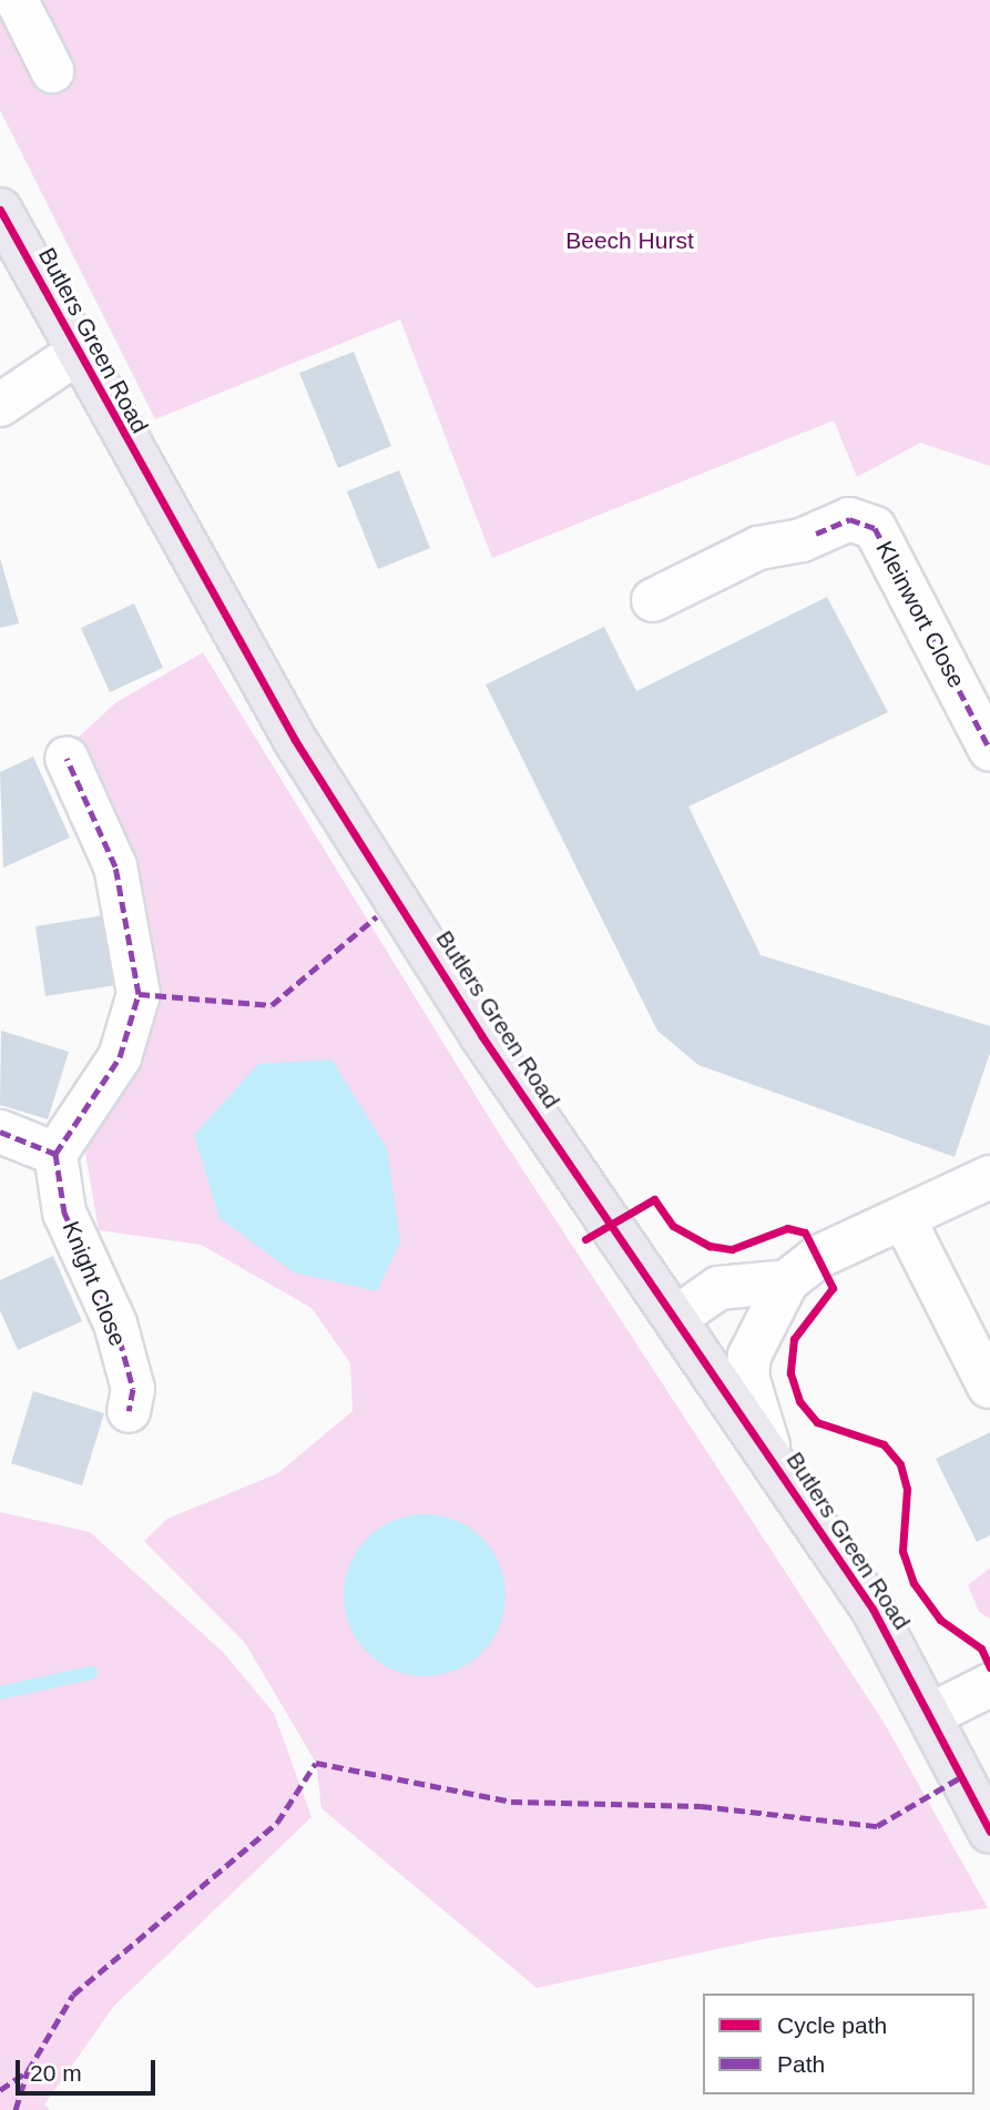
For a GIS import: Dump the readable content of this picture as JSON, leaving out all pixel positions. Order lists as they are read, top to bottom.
{
  "streets": {
    "main road": ["Butlers Green Road"],
    "street": ["Kleinwort Close", "Knight Close"]
  },
  "parks": ["Beech Hurst"],
  "legend": ["Cycle path", "Path"],
  "scale_bar": "20 m"
}
